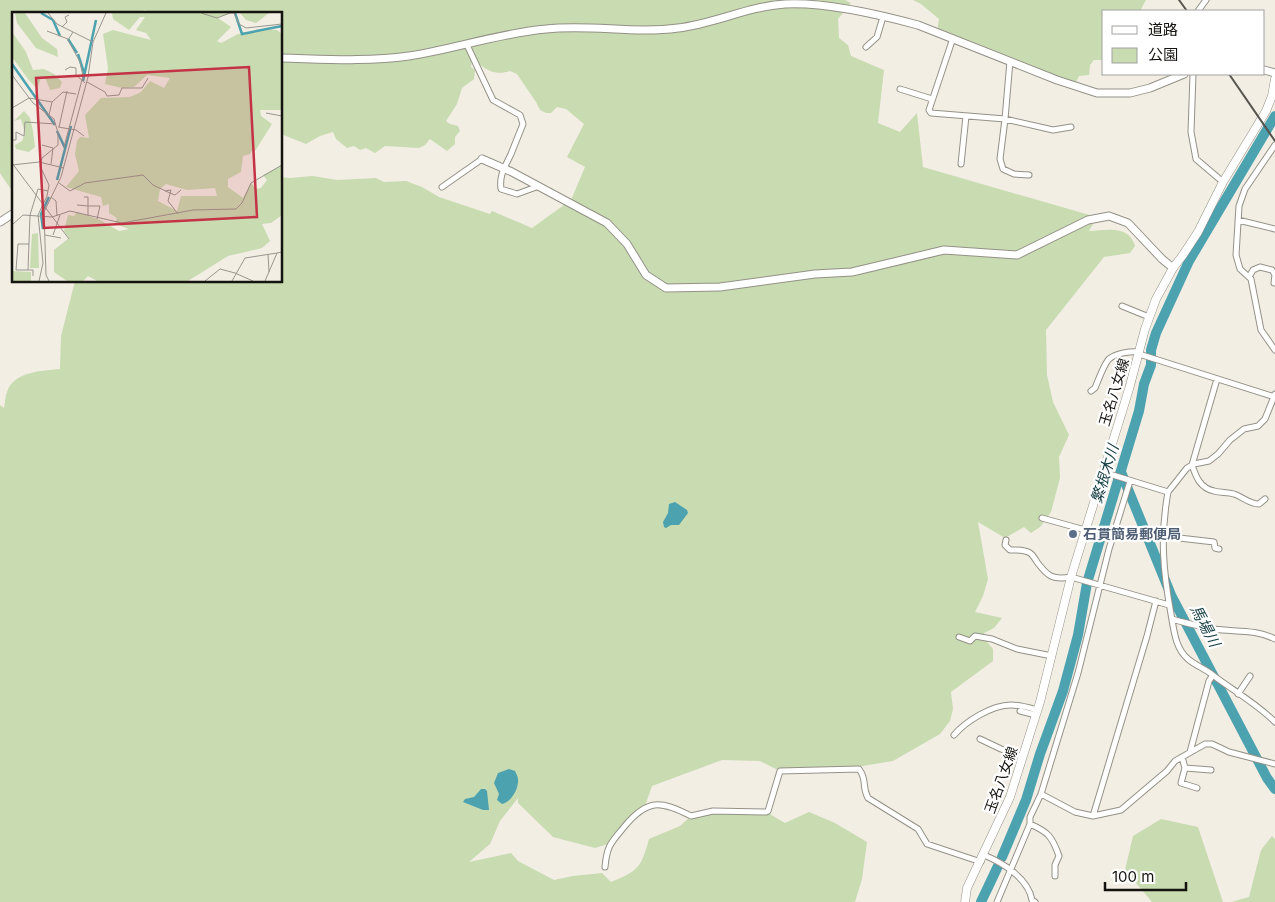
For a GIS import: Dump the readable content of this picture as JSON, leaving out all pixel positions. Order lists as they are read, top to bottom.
{
  "streets": {
    "main road": ["玉名八女線"]
  },
  "water": ["繁根木川", "馬場川"],
  "places": ["石貫簡易郵便局"],
  "legend": ["道路", "公園"],
  "scale_bar": "100 m"
}
